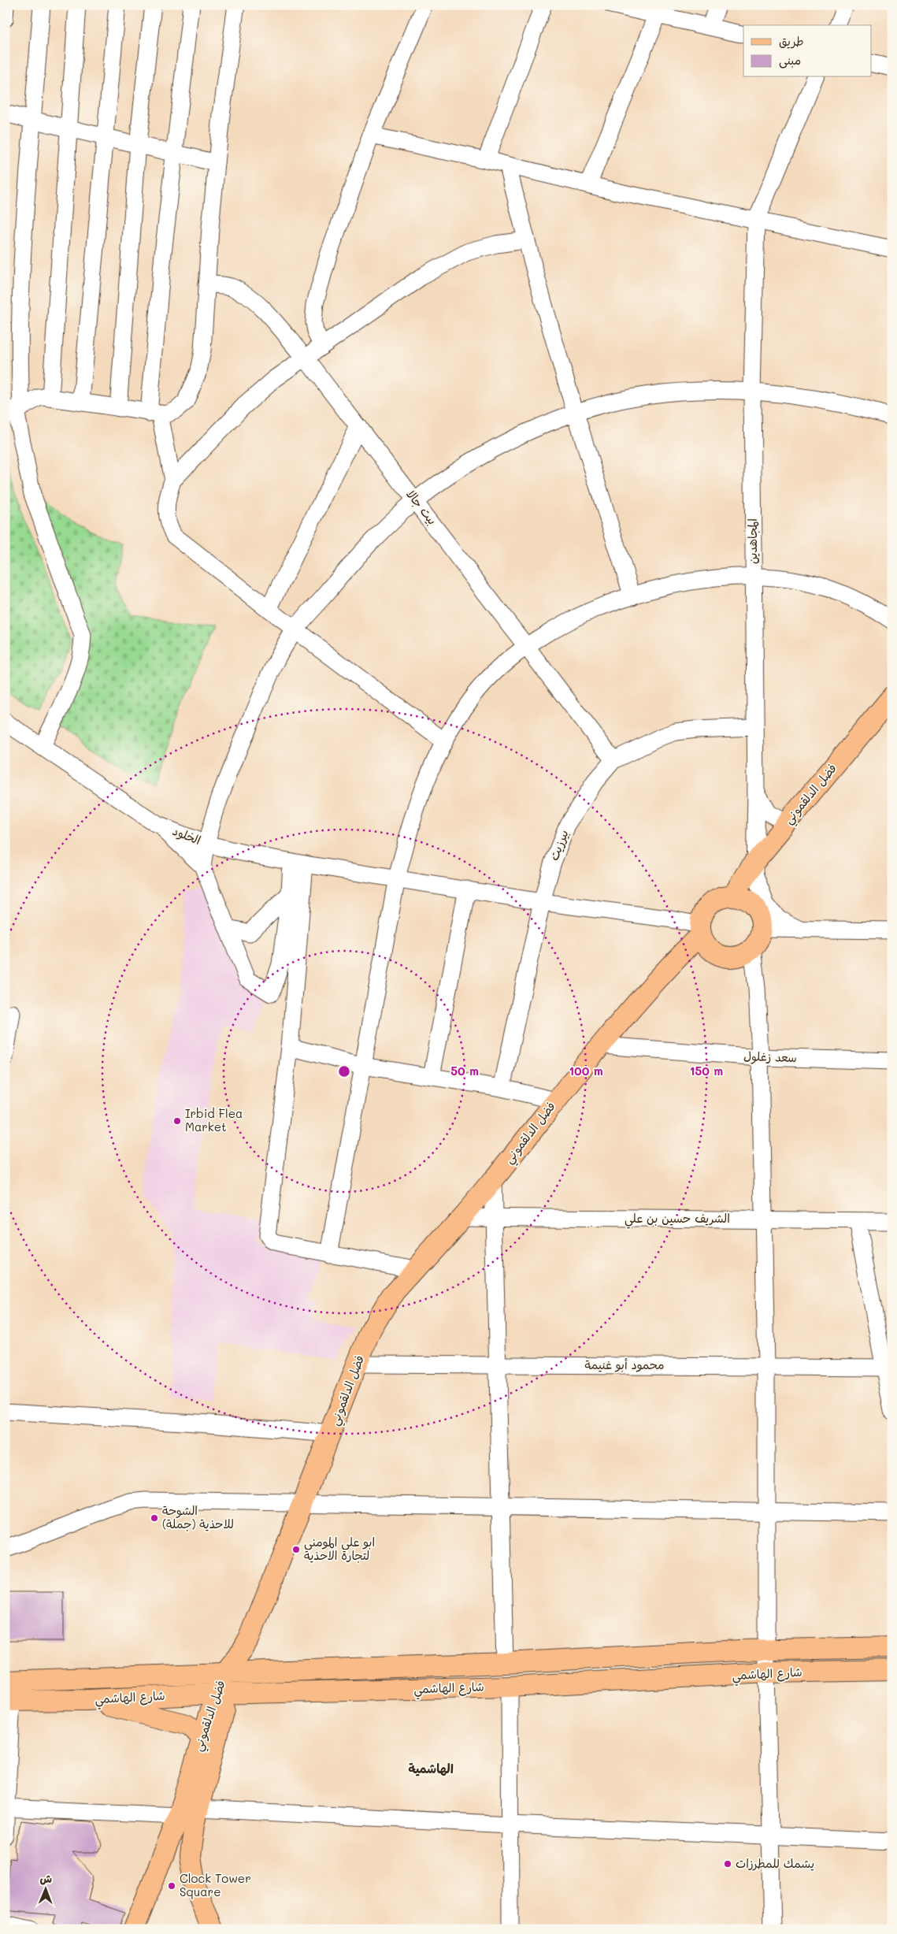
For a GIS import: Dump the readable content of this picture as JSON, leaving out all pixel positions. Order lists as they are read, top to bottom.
{
  "streets": {
    "main road": ["فضل الدلقموني", "شارع الهاشمي"],
    "street": [
      "بيت جالا",
      "المجاهدين",
      "الخلود",
      "بيرزيت",
      "سعد زغلول",
      "الشريف حسين بن علي",
      "محمود أبو غنيمة"
    ]
  },
  "crossings": [
    ["بيت جالا", "بيرزيت"],
    ["المجاهدين", "فضل الدلقموني"],
    ["المجاهدين", "بيرزيت"],
    ["فضل الدلقموني", "الخلود"],
    ["فضل الدلقموني", "سعد زغلول"],
    ["فضل الدلقموني", "الشريف حسين بن علي"],
    ["فضل الدلقموني", "محمود أبو غنيمة"],
    ["فضل الدلقموني", "شارع الهاشمي"],
    ["الخلود", "بيرزيت"]
  ],
  "districts": ["الهاشمية"],
  "places": [
    "Irbid Flea Market",
    "الشوحة للاحذية (جملة)",
    "ابو علي المومني لتجارة الاحذية",
    "يشمك للمطرزات",
    "Clock Tower Square"
  ],
  "legend": ["طريق", "مبنى"],
  "north": "top",
  "rings": ["50 m", "100 m", "150 m"]
}
